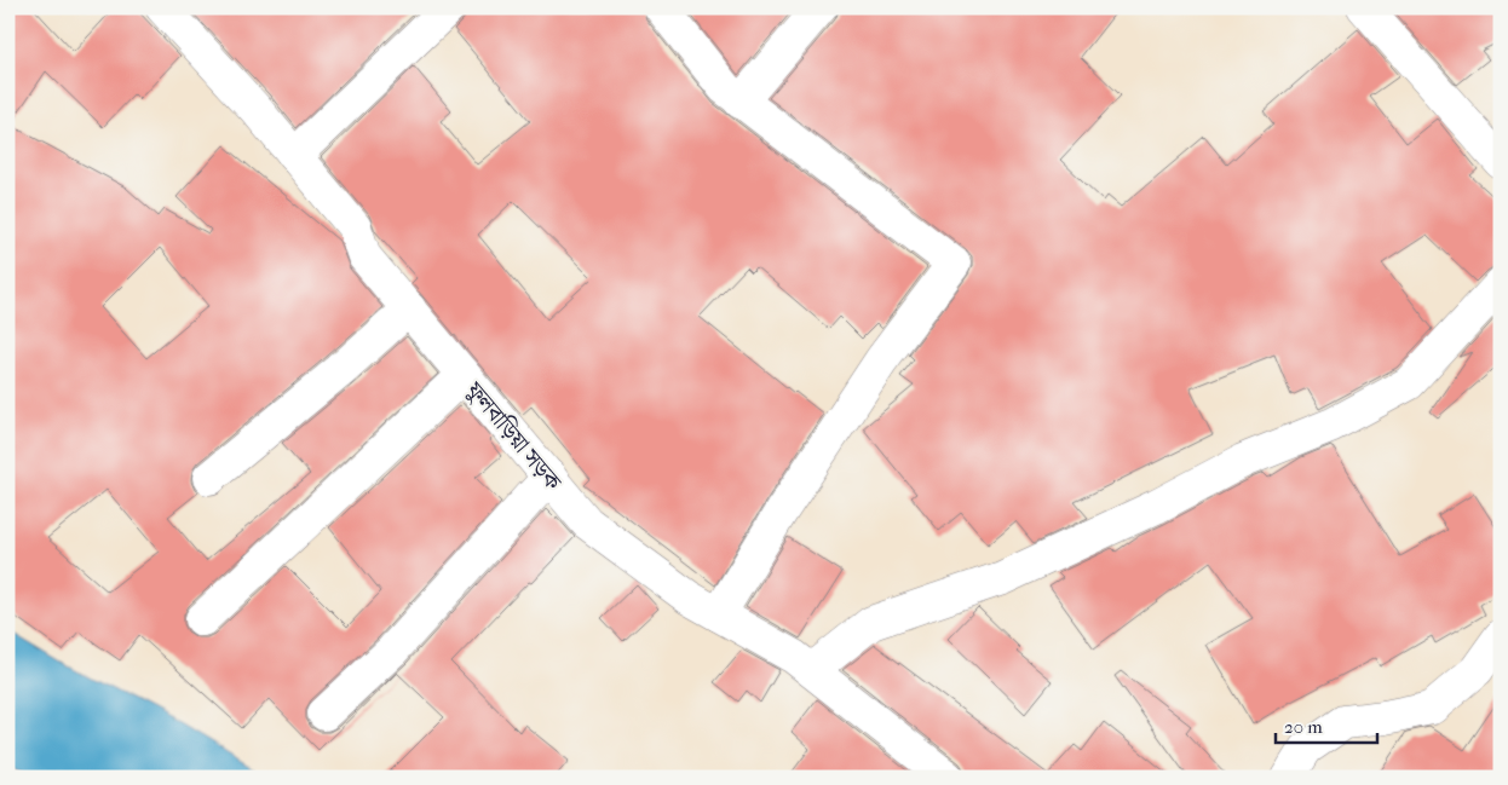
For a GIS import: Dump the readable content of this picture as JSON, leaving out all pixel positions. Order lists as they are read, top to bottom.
{
  "streets": {
    "street": ["ফুলবাড়িয়া সড়ক"]
  },
  "scale_bar": "20 m"
}
